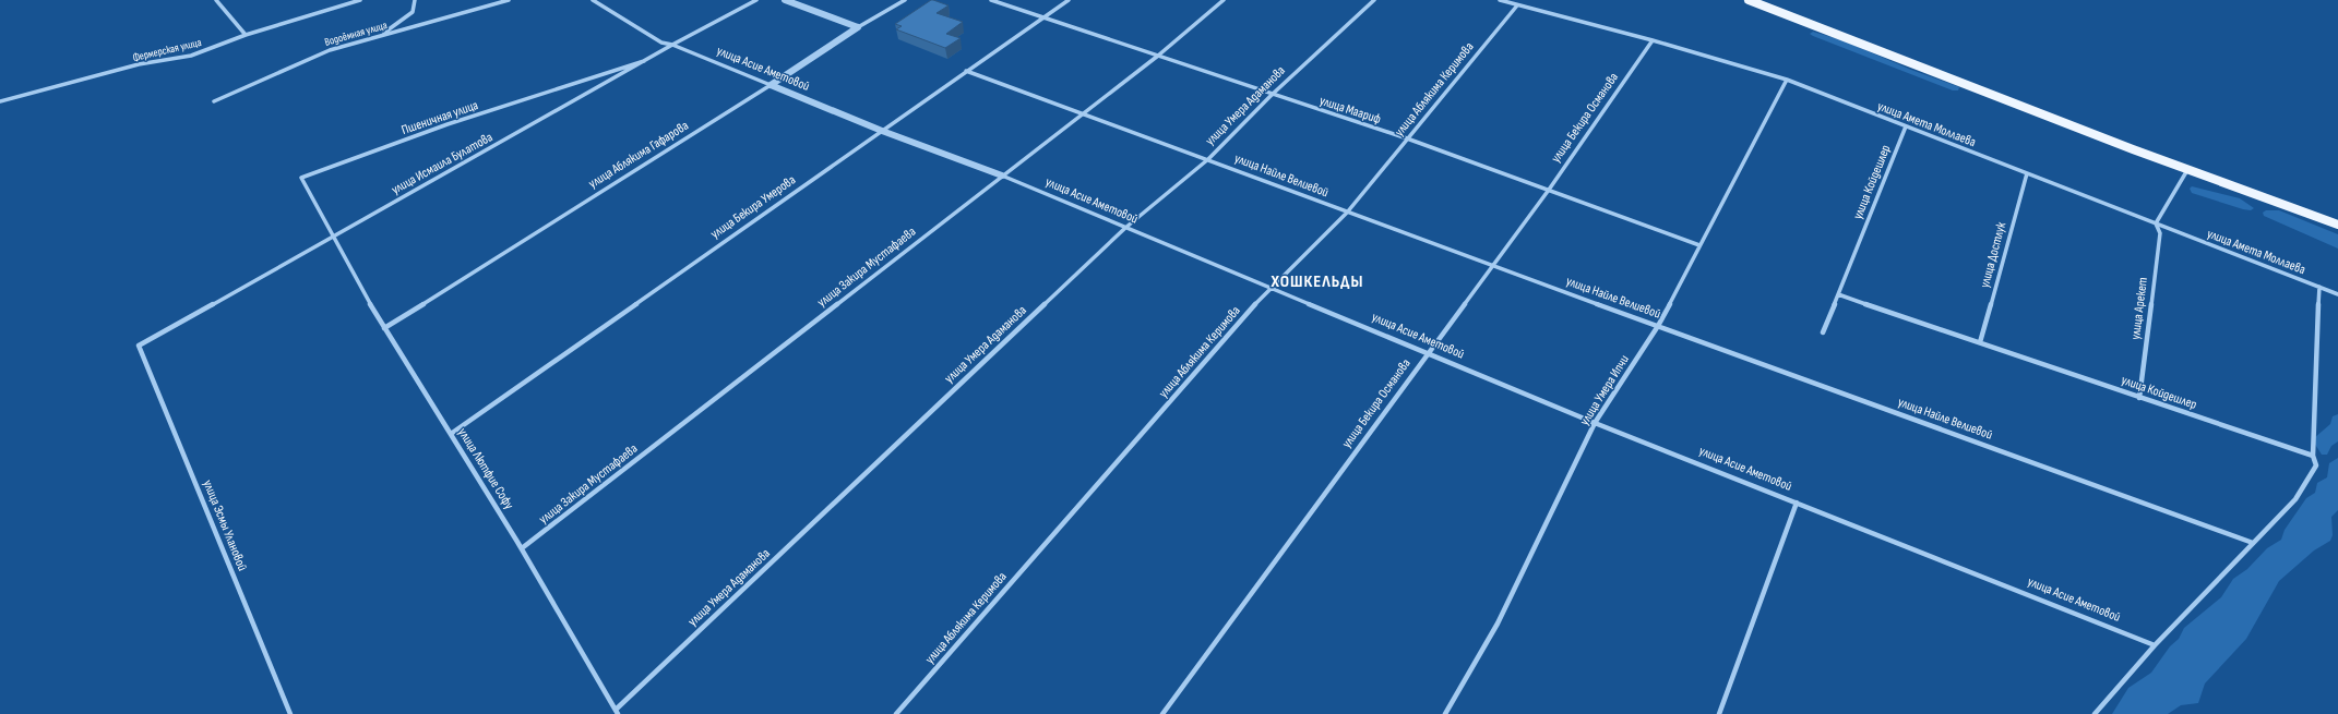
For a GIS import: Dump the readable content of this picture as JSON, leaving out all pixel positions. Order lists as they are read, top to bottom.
{
  "streets": {
    "street": [
      "Водоёмная улица",
      "Фермерская улица",
      "улица Асие Аметовой",
      "улица Аблякима Керимова",
      "улица Умера Адаманова",
      "улица Маариф",
      "Пшеничная улица",
      "улица Бекира Османова",
      "улица Амета Моллаева",
      "улица Аблякима Гафарова",
      "улица Исмаила Булатова",
      "улица Найле Велиевой",
      "улица Койдешлер",
      "улица Бекира Умерова",
      "улица Достлук",
      "улица Закира Мустафаева",
      "улица Арекет",
      "улица Умера Ипчи",
      "улица Лютфие Софу",
      "улица Эсмы Улановой"
    ]
  },
  "crossings": [
    ["улица Асие Аметовой", "улица Аблякима Керимова"],
    ["улица Асие Аметовой", "улица Умера Адаманова"],
    ["улица Асие Аметовой", "улица Бекира Османова"],
    ["улица Асие Аметовой", "улица Аблякима Гафарова"],
    ["улица Асие Аметовой", "улица Исмаила Булатова"],
    ["улица Асие Аметовой", "улица Бекира Умерова"],
    ["улица Асие Аметовой", "улица Закира Мустафаева"],
    ["улица Асие Аметовой", "улица Умера Ипчи"],
    ["улица Аблякима Керимова", "улица Маариф"],
    ["улица Аблякима Керимова", "улица Амета Моллаева"],
    ["улица Аблякима Керимова", "улица Найле Велиевой"],
    ["улица Умера Адаманова", "улица Маариф"],
    ["улица Умера Адаманова", "улица Найле Велиевой"],
    ["улица Умера Адаманова", "улица Лютфие Софу"],
    ["улица Маариф", "улица Бекира Османова"],
    ["улица Маариф", "улица Бекира Умерова"],
    ["улица Маариф", "улица Закира Мустафаева"],
    ["улица Маариф", "улица Умера Ипчи"],
    ["Пшеничная улица", "улица Исмаила Булатова"],
    ["Пшеничная улица", "улица Лютфие Софу"],
    ["улица Бекира Османова", "улица Амета Моллаева"],
    ["улица Бекира Османова", "улица Найле Велиевой"],
    ["улица Амета Моллаева", "улица Койдешлер"],
    ["улица Амета Моллаева", "улица Достлук"],
    ["улица Амета Моллаева", "улица Арекет"],
    ["улица Амета Моллаева", "улица Умера Ипчи"],
    ["улица Аблякима Гафарова", "улица Лютфие Софу"],
    ["улица Исмаила Булатова", "улица Лютфие Софу"],
    ["улица Исмаила Булатова", "улица Эсмы Улановой"],
    ["улица Найле Велиевой", "улица Бекира Умерова"],
    ["улица Найле Велиевой", "улица Закира Мустафаева"],
    ["улица Найле Велиевой", "улица Умера Ипчи"],
    ["улица Койдешлер", "улица Достлук"],
    ["улица Койдешлер", "улица Арекет"],
    ["улица Бекира Умерова", "улица Лютфие Софу"],
    ["улица Закира Мустафаева", "улица Лютфие Софу"]
  ],
  "districts": ["ХОШКЕЛЬДЫ"]
}
